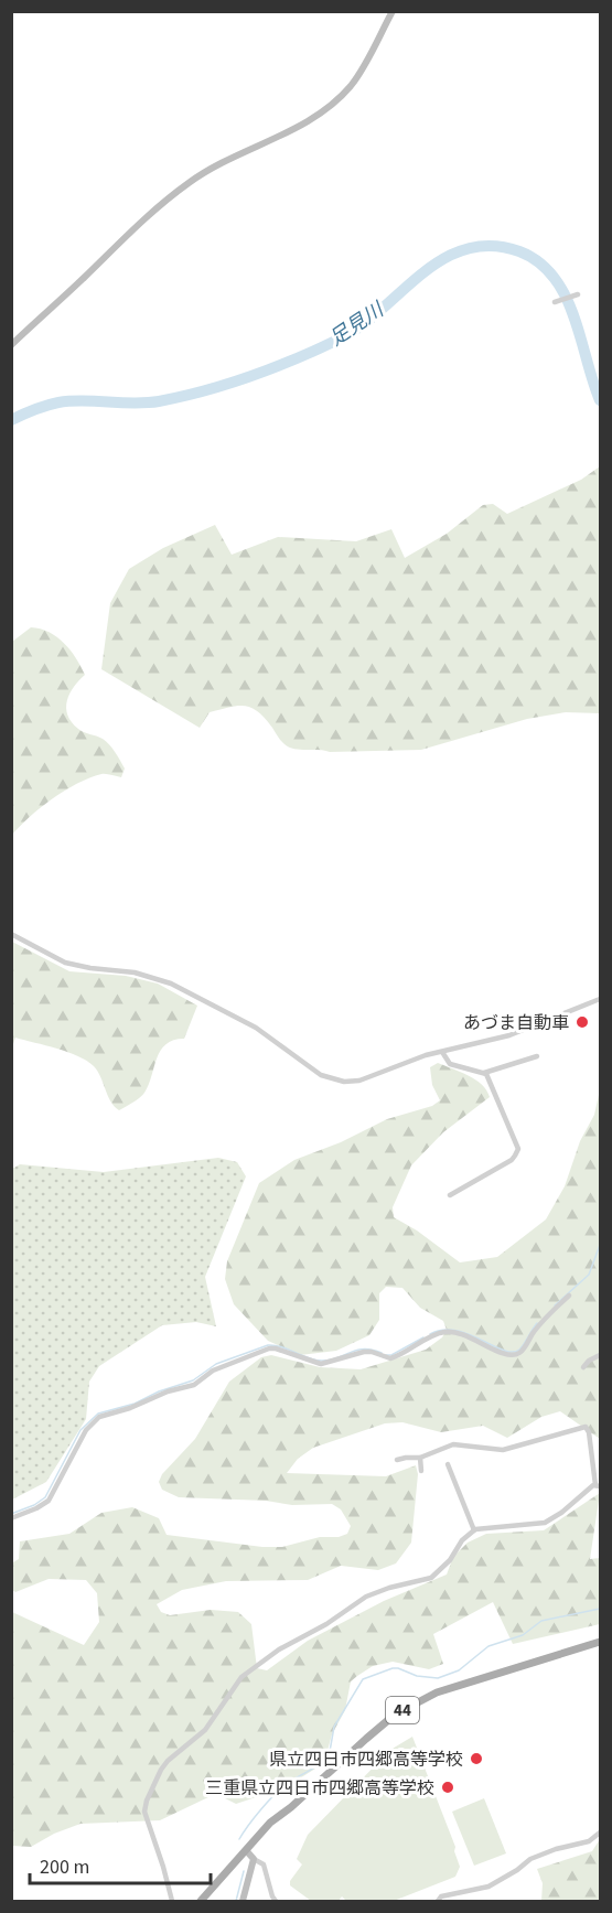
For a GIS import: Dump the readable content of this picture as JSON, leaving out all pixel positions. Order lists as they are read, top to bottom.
{
  "streets": {
    "main road": ["44"]
  },
  "water": ["足見川"],
  "places": ["あづま自動車", "県立四日市四郷高等学校", "三重県立四日市四郷高等学校"],
  "scale_bar": "200 m"
}
